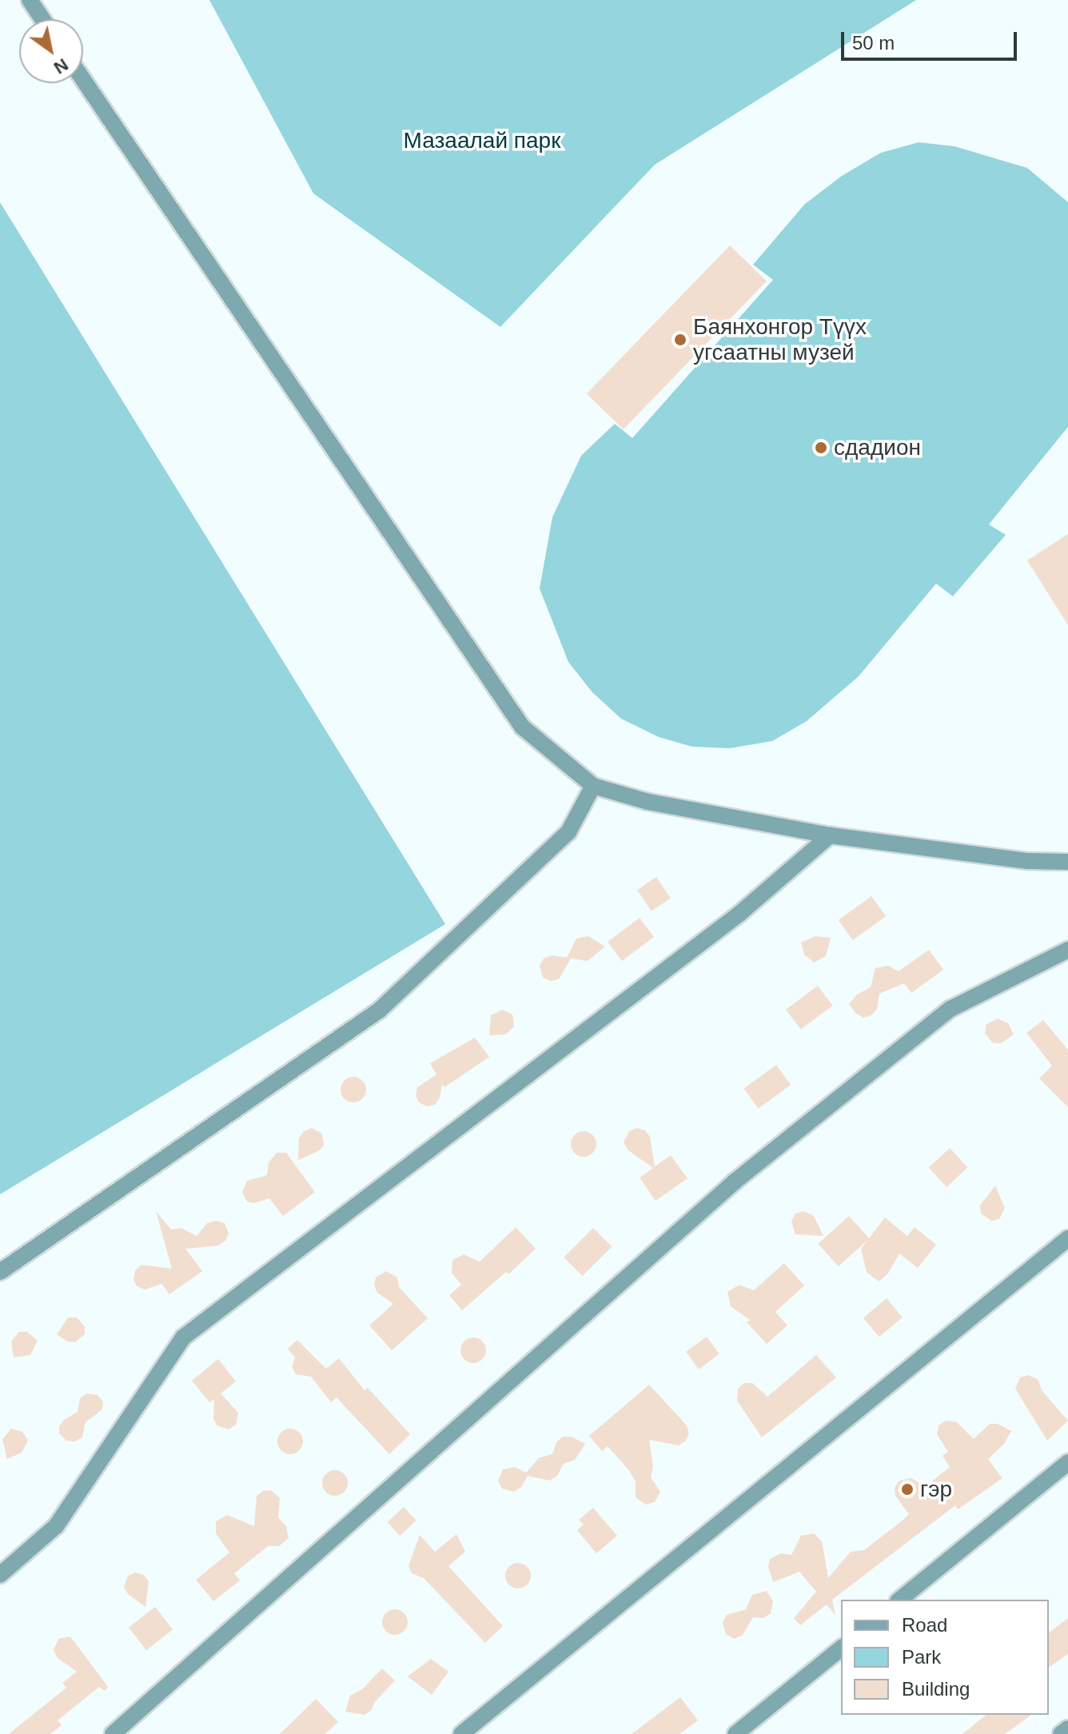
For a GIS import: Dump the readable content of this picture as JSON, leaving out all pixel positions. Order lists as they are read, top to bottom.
{
  "parks": ["Мазаалай парк"],
  "places": ["Баянхонгор Түүх угсаатны музей", "сдадион", "гэр"],
  "legend": ["Road", "Park", "Building"],
  "scale_bar": "50 m",
  "north": "bottom right"
}
